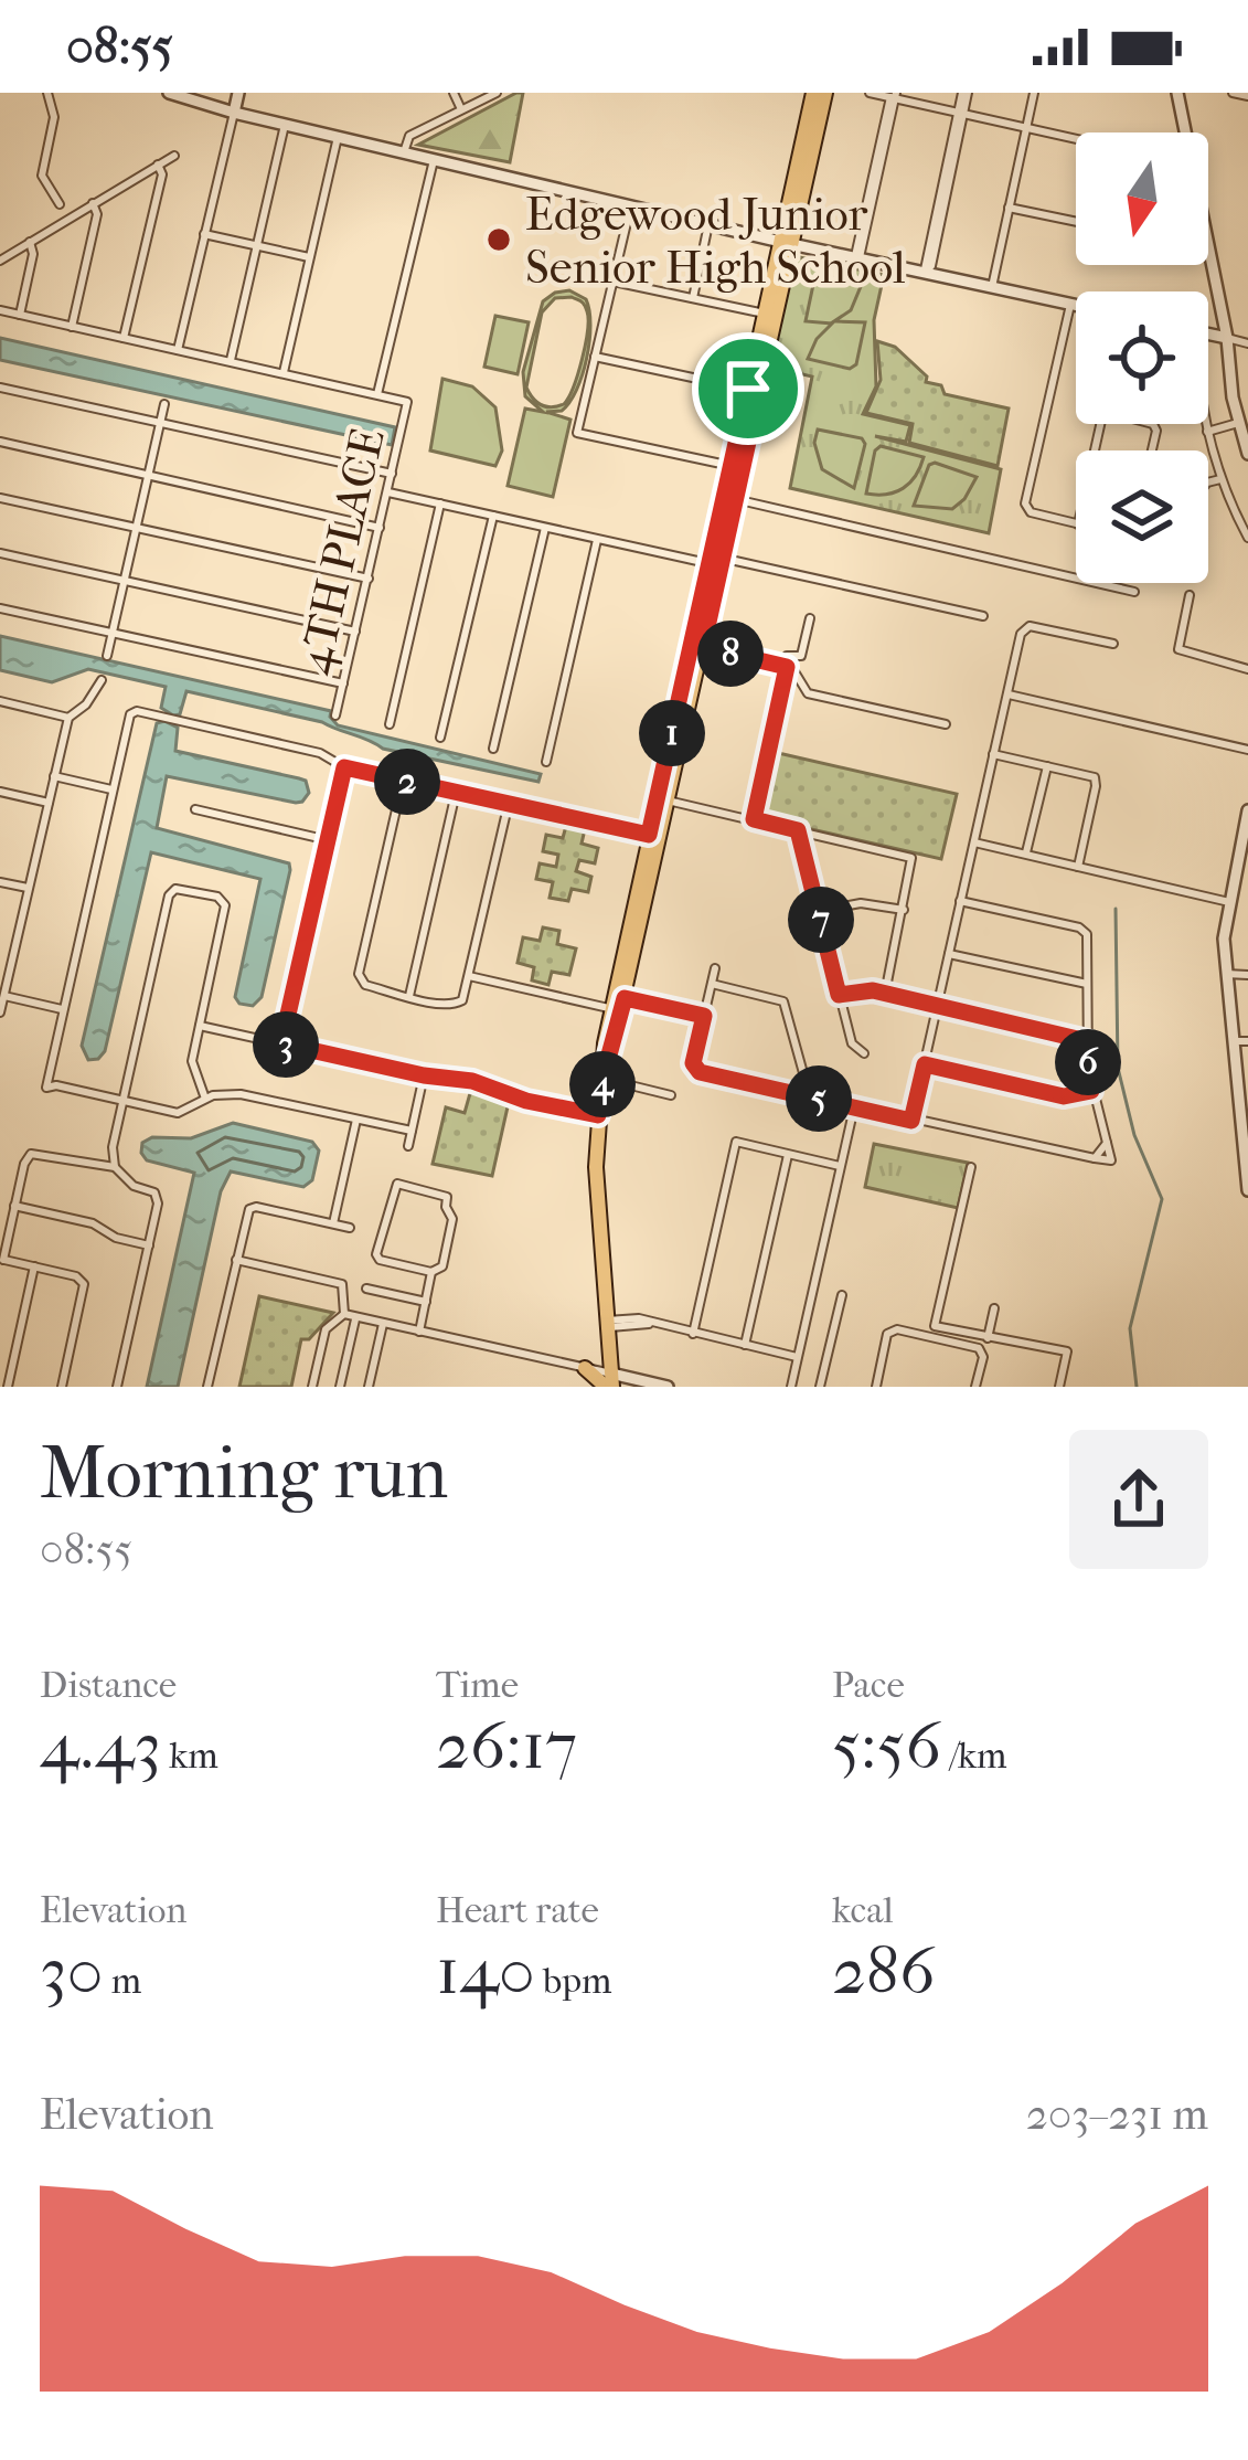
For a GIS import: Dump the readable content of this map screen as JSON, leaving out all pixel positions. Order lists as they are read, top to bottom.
{
  "streets": {
    "street": ["4TH PLACE"]
  },
  "places": ["Edgewood Junior Senior High School"],
  "north": "bottom",
  "page": {
    "status": "08:55",
    "pins": [
      "8",
      "1",
      "2",
      "7",
      "3",
      "6",
      "4",
      "5"
    ],
    "heading": ["Morning run", "08:55"],
    "stats": [
      ["Distance", "4.43 km"],
      ["Time", "26:17"],
      ["Pace", "5:56 /km"],
      ["Elevation", "30 m"],
      ["Heart rate", "140 bpm"],
      ["kcal", "286"]
    ],
    "chart": ["Elevation", "203–231 m"]
  }
}
